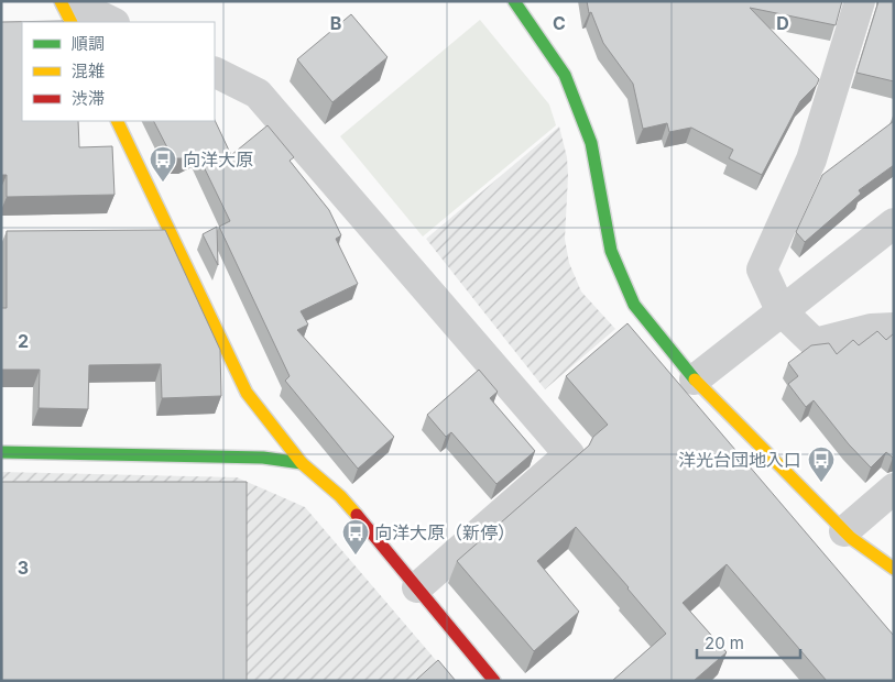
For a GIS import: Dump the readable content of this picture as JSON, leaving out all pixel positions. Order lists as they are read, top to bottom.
{
  "places": {
    "bus stop": ["向洋大原", "洋光台団地入口", "向洋大原（新停）"]
  },
  "legend": ["順調", "混雑", "渋滞"],
  "scale_bar": "20 m",
  "grid": {
    "columns": ["B", "C", "D"],
    "rows": ["2", "3"]
  }
}
